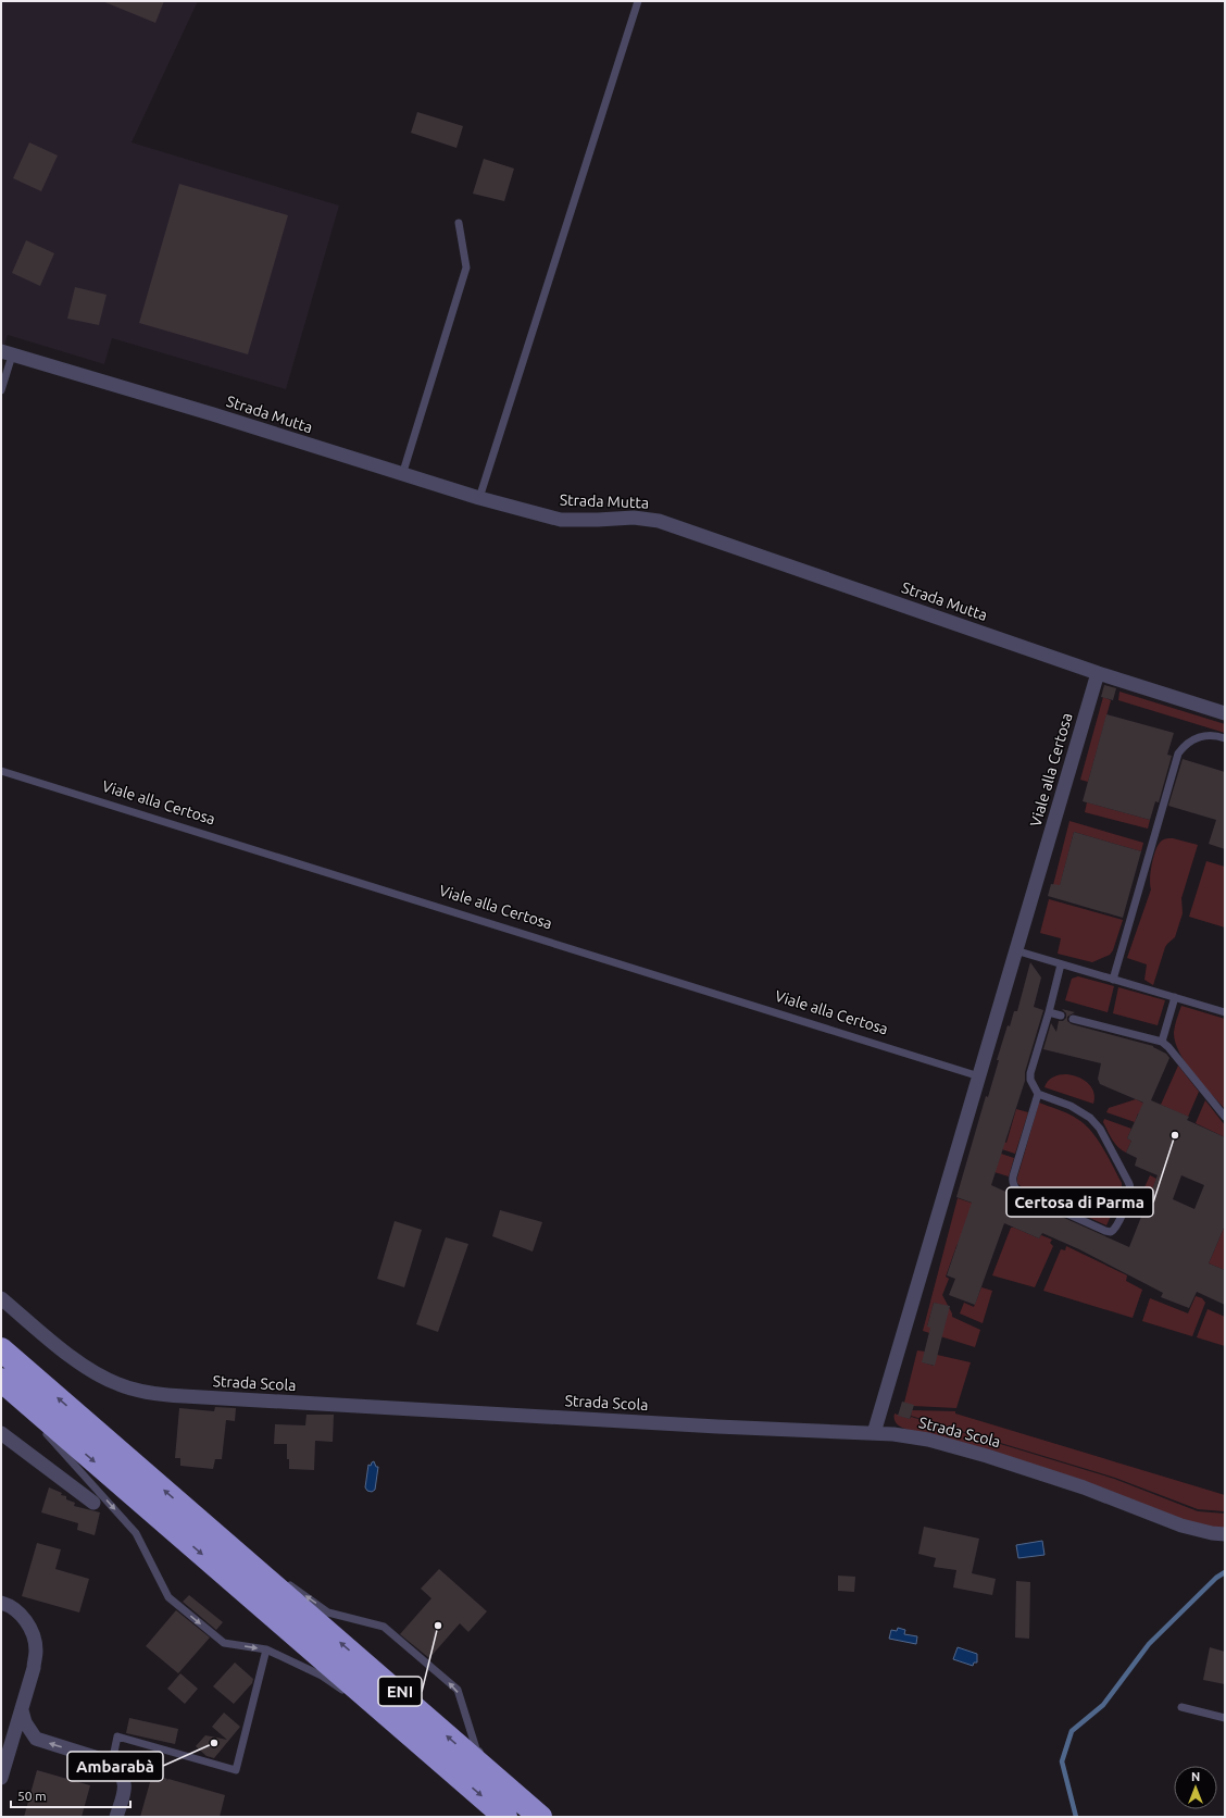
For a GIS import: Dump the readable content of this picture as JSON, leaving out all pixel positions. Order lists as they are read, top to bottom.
{
  "streets": {
    "street": ["Strada Mutta", "Viale alla Certosa", "Strada Scola"]
  },
  "crossings": [
    ["Strada Mutta", "Viale alla Certosa"],
    ["Viale alla Certosa", "Strada Scola"]
  ],
  "places": ["Certosa di Parma", "ENI", "Ambarabà"],
  "scale_bar": "50 m",
  "north": "top"
}
